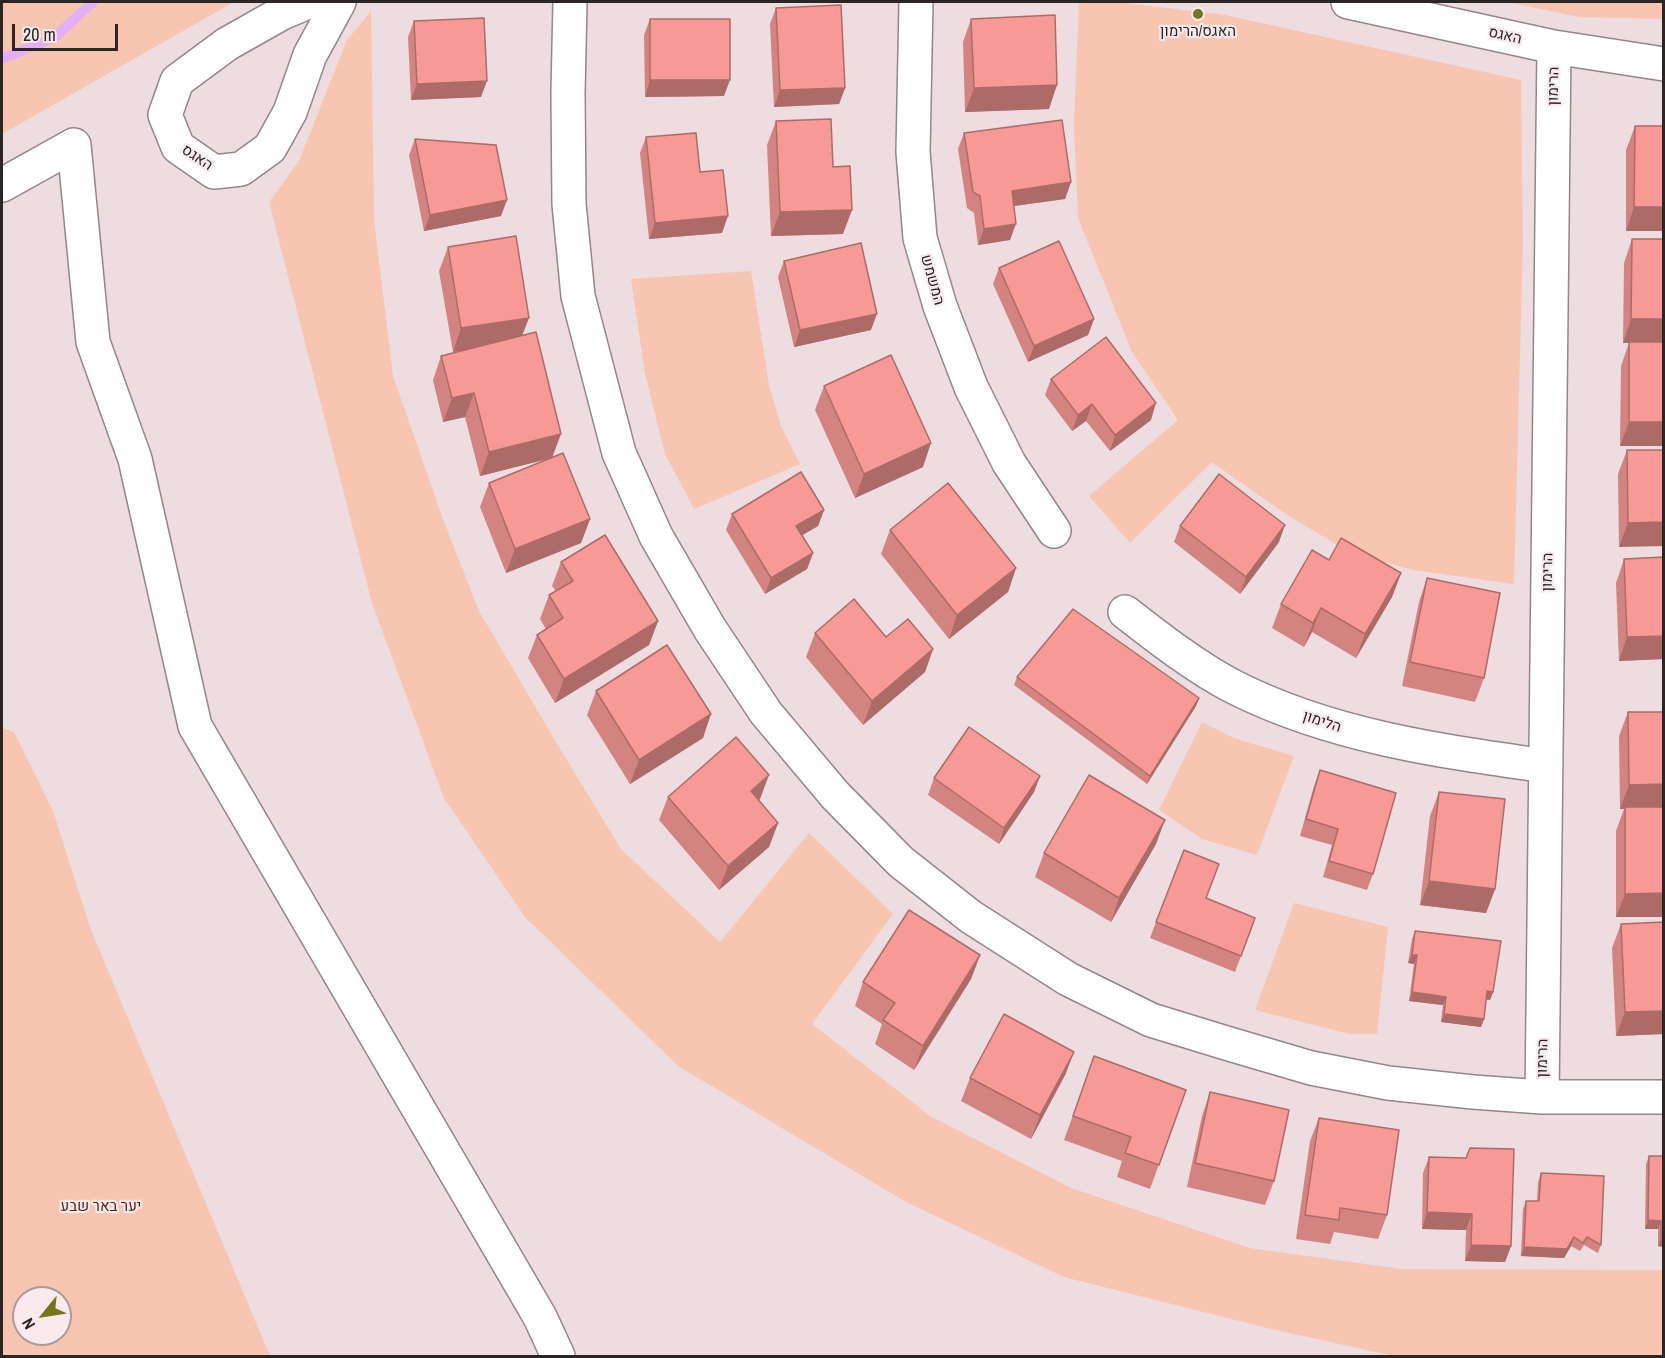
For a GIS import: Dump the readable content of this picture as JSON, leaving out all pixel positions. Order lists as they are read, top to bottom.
{
  "streets": {
    "street": [
      "האגס",
      "הרימון",
      "המשמש",
      "הלימון"
    ]
  },
  "crossings": [
    ["האגס", "הרימון"],
    ["הרימון", "הלימון"]
  ],
  "parks": ["יער באר שבע"],
  "places": ["האגס/הרימון"],
  "scale_bar": "20 m",
  "north": "bottom left"
}
